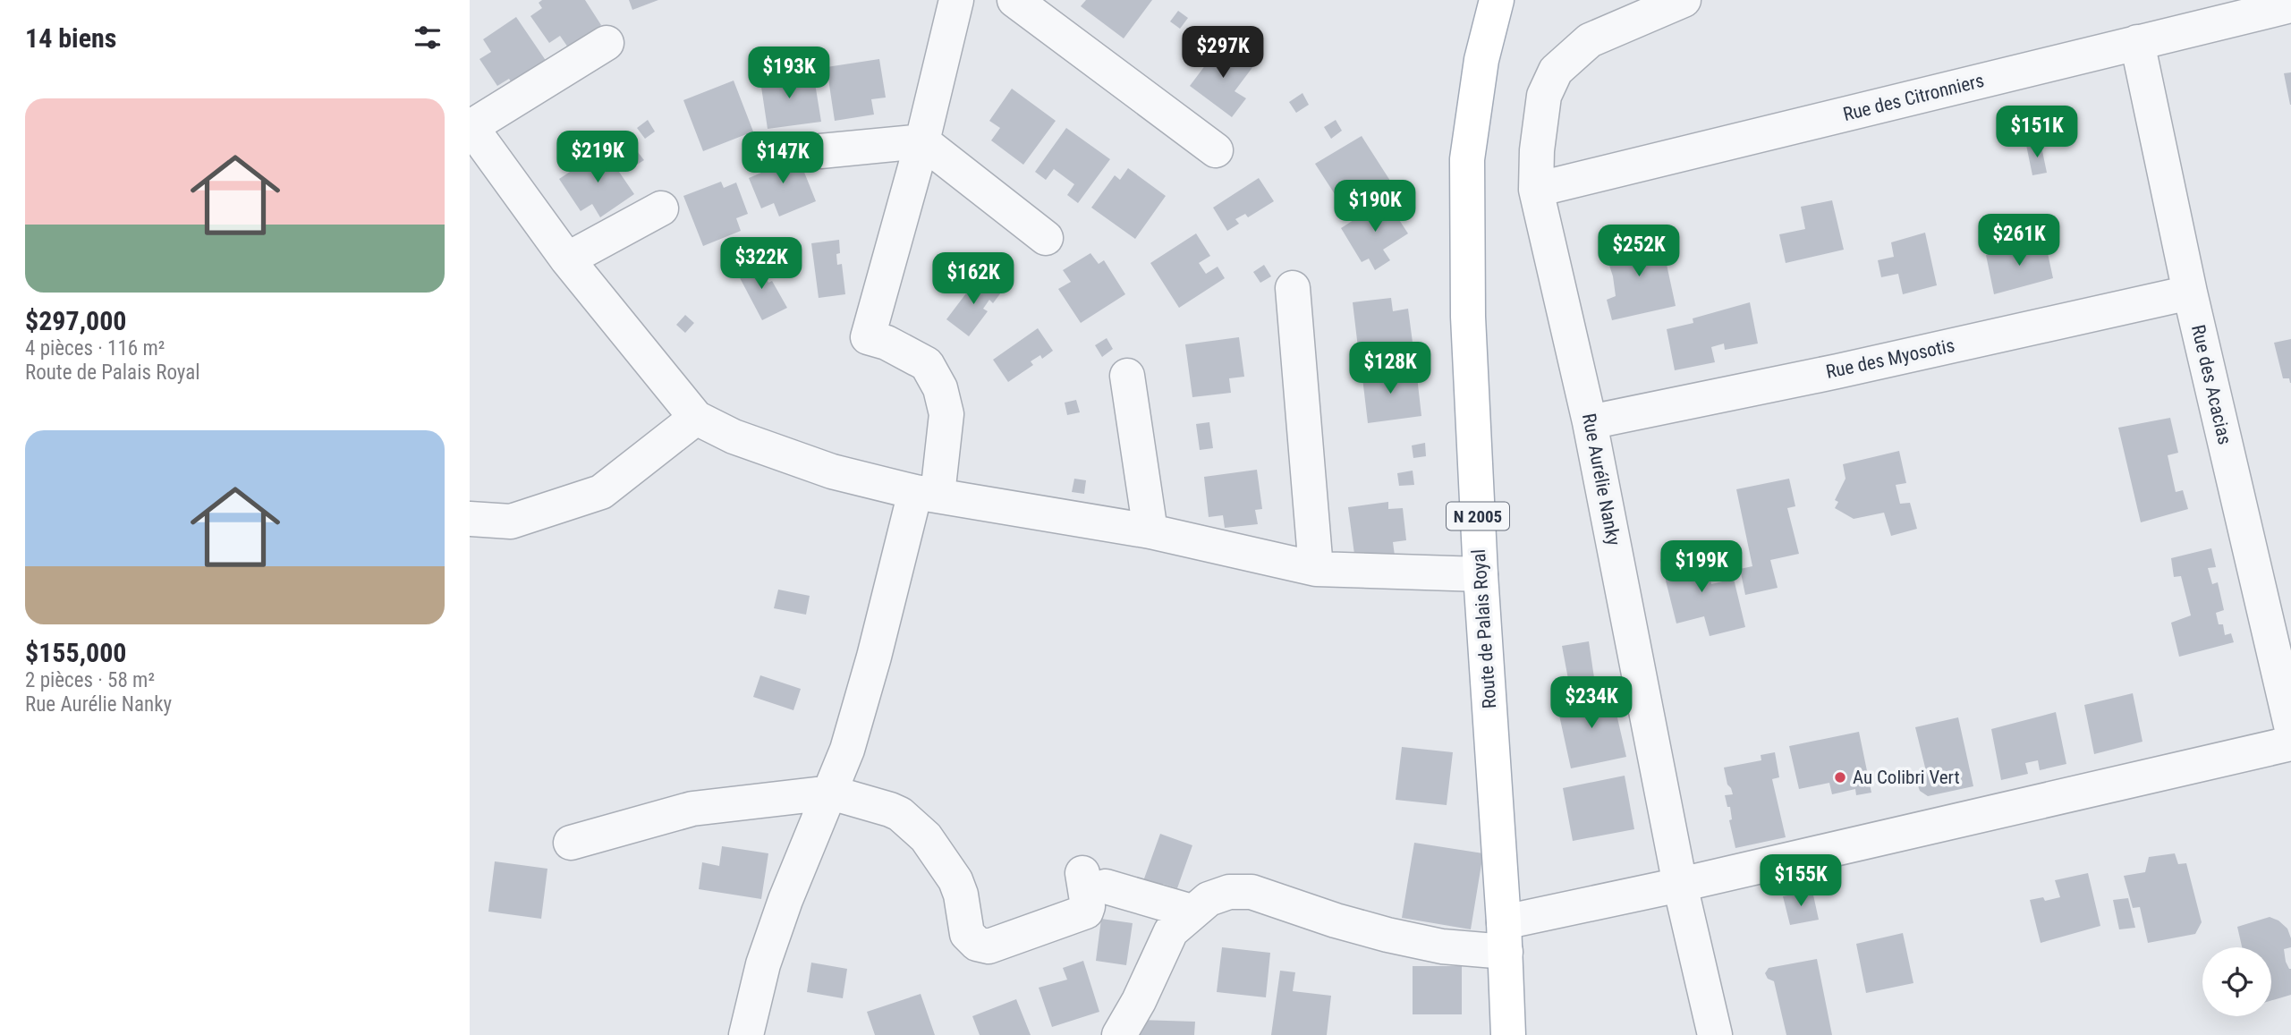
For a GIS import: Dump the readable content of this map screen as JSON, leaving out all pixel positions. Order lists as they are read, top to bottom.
{
  "streets": {
    "main road": ["N 2005", "Route de Palais Royal"],
    "street": [
      "Rue des Citronniers",
      "Rue des Myosotis",
      "Rue des Acacias",
      "Rue Aurélie Nanky"
    ]
  },
  "crossings": [
    ["Rue des Citronniers", "Rue des Acacias"],
    ["Rue des Citronniers", "Rue Aurélie Nanky"],
    ["Rue des Myosotis", "Rue des Acacias"],
    ["Rue des Myosotis", "Rue Aurélie Nanky"]
  ],
  "places": ["Au Colibri Vert"],
  "page": {
    "heading": "14 biens",
    "price": [
      "$297K",
      "$193K",
      "$151K",
      "$219K",
      "$147K",
      "$190K",
      "$261K",
      "$252K",
      "$322K",
      "$162K",
      "$128K",
      "$199K",
      "$234K",
      "$155K"
    ],
    "list": [
      {
        "name": "$297,000",
        "note": "4 pièces · 116 m² · Route de Palais Royal"
      },
      {
        "name": "$155,000",
        "note": "2 pièces · 58 m² · Rue Aurélie Nanky"
      }
    ]
  }
}
